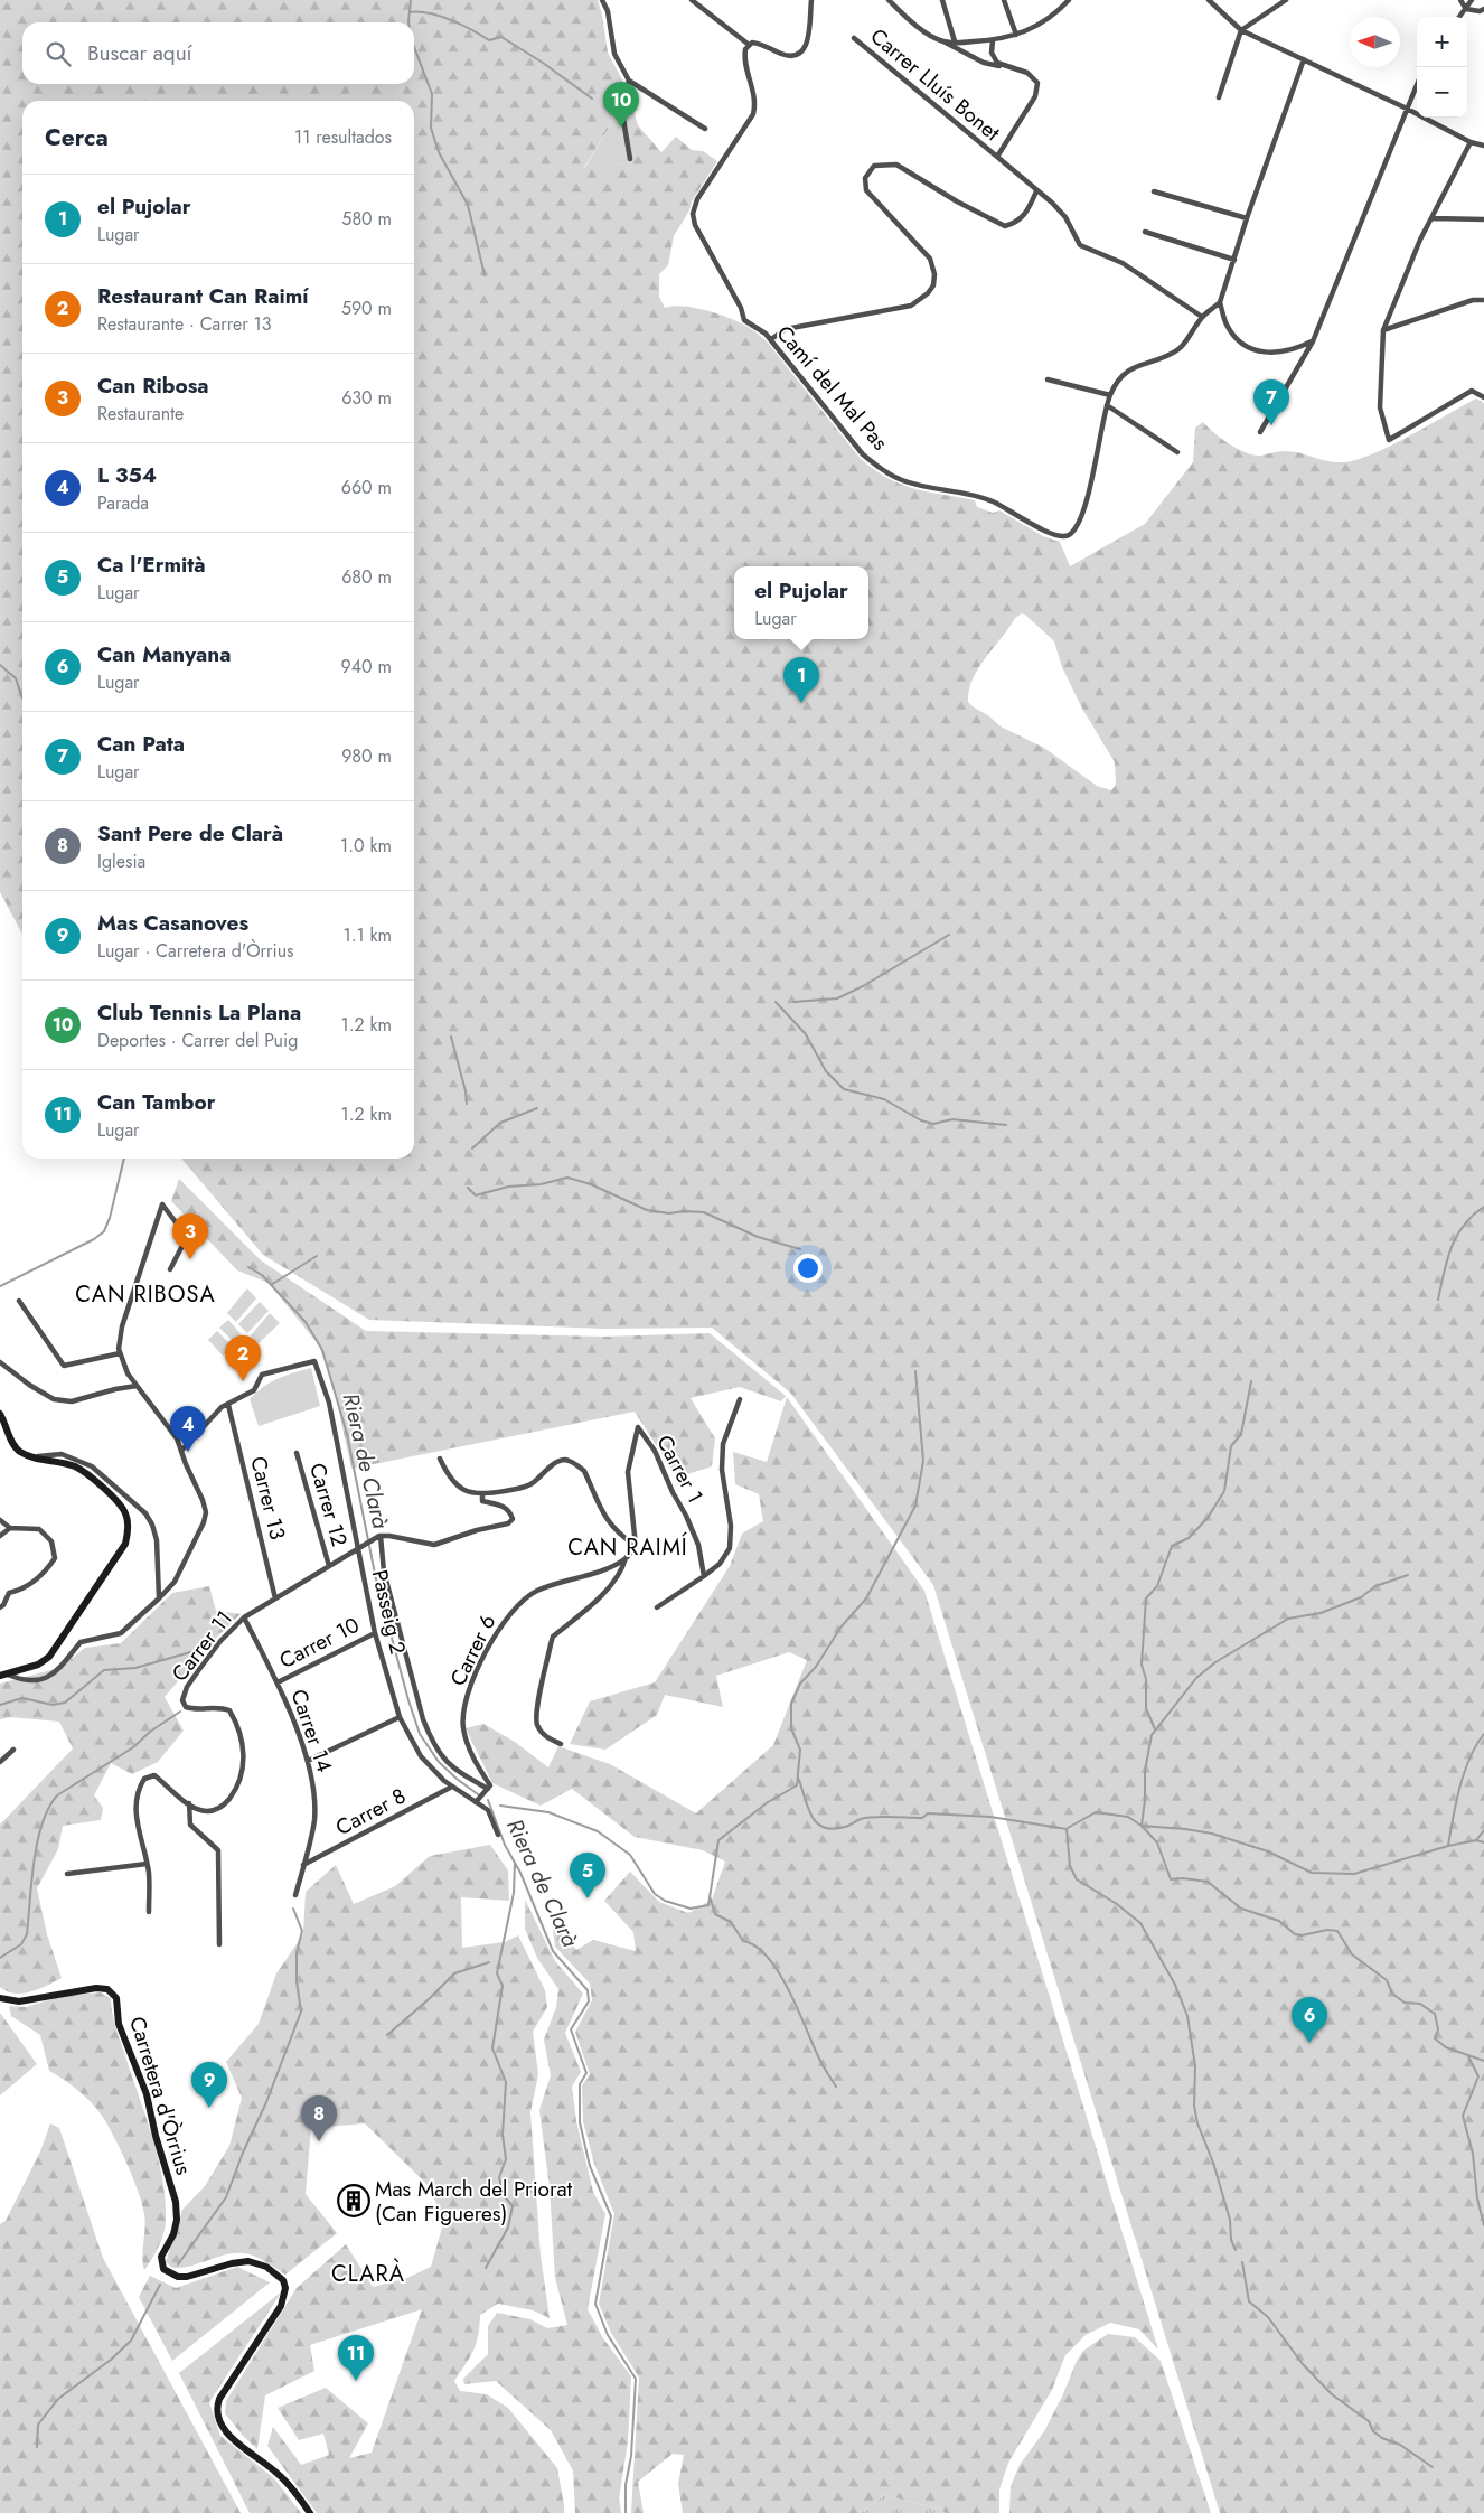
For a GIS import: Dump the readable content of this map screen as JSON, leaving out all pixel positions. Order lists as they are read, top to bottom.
{
  "streets": {
    "street": [
      "Carrer Lluís Bonet",
      "Camí del Mal Pas",
      "Carrer 1",
      "Carrer 13",
      "Carrer 12",
      "Passeig 2",
      "Carrer 10",
      "Carrer 11",
      "Carrer 6",
      "Carrer 14",
      "Carrer 8",
      "Carretera d'Òrrius"
    ]
  },
  "crossings": [
    ["Carrer Lluís Bonet", "Camí del Mal Pas"],
    ["Carrer 13", "Passeig 2"],
    ["Carrer 13", "Carrer 11"],
    ["Carrer 12", "Carrer 11"],
    ["Passeig 2", "Carrer 10"],
    ["Passeig 2", "Carrer 11"],
    ["Passeig 2", "Carrer 8"],
    ["Carrer 10", "Carrer 14"],
    ["Carrer 11", "Carrer 14"],
    ["Carrer 14", "Carrer 8"]
  ],
  "districts": ["CAN RIBOSA", "CAN RAIMÍ", "CLARÀ"],
  "water": ["Riera de Clarà"],
  "places": {
    "building": ["Mas March del Priorat (Can Figueres)"]
  },
  "north": "left",
  "page": {
    "map_buttons": ["+", "−"],
    "search": "Buscar aquí",
    "pins": [
      "10",
      "7",
      "1",
      "3",
      "2",
      "4",
      "5",
      "6",
      "9",
      "8",
      "11"
    ],
    "heading": ["Cerca", "11 resultados"],
    "list": [
      {
        "mark": "1",
        "name": "el Pujolar",
        "note": "Lugar",
        "value": "580 m"
      },
      {
        "mark": "2",
        "name": "Restaurant Can Raimí",
        "note": "Restaurante · Carrer 13",
        "value": "590 m"
      },
      {
        "mark": "3",
        "name": "Can Ribosa",
        "note": "Restaurante",
        "value": "630 m"
      },
      {
        "mark": "4",
        "name": "L 354",
        "note": "Parada",
        "value": "660 m"
      },
      {
        "mark": "5",
        "name": "Ca l'Ermità",
        "note": "Lugar",
        "value": "680 m"
      },
      {
        "mark": "6",
        "name": "Can Manyana",
        "note": "Lugar",
        "value": "940 m"
      },
      {
        "mark": "7",
        "name": "Can Pata",
        "note": "Lugar",
        "value": "980 m"
      },
      {
        "mark": "8",
        "name": "Sant Pere de Clarà",
        "note": "Iglesia",
        "value": "1.0 km"
      },
      {
        "mark": "9",
        "name": "Mas Casanoves",
        "note": "Lugar · Carretera d'Òrrius",
        "value": "1.1 km"
      },
      {
        "mark": "10",
        "name": "Club Tennis La Plana",
        "note": "Deportes · Carrer del Puig",
        "value": "1.2 km"
      },
      {
        "mark": "11",
        "name": "Can Tambor",
        "note": "Lugar",
        "value": "1.2 km"
      }
    ],
    "popup": ["el Pujolar", "Lugar"]
  }
}
